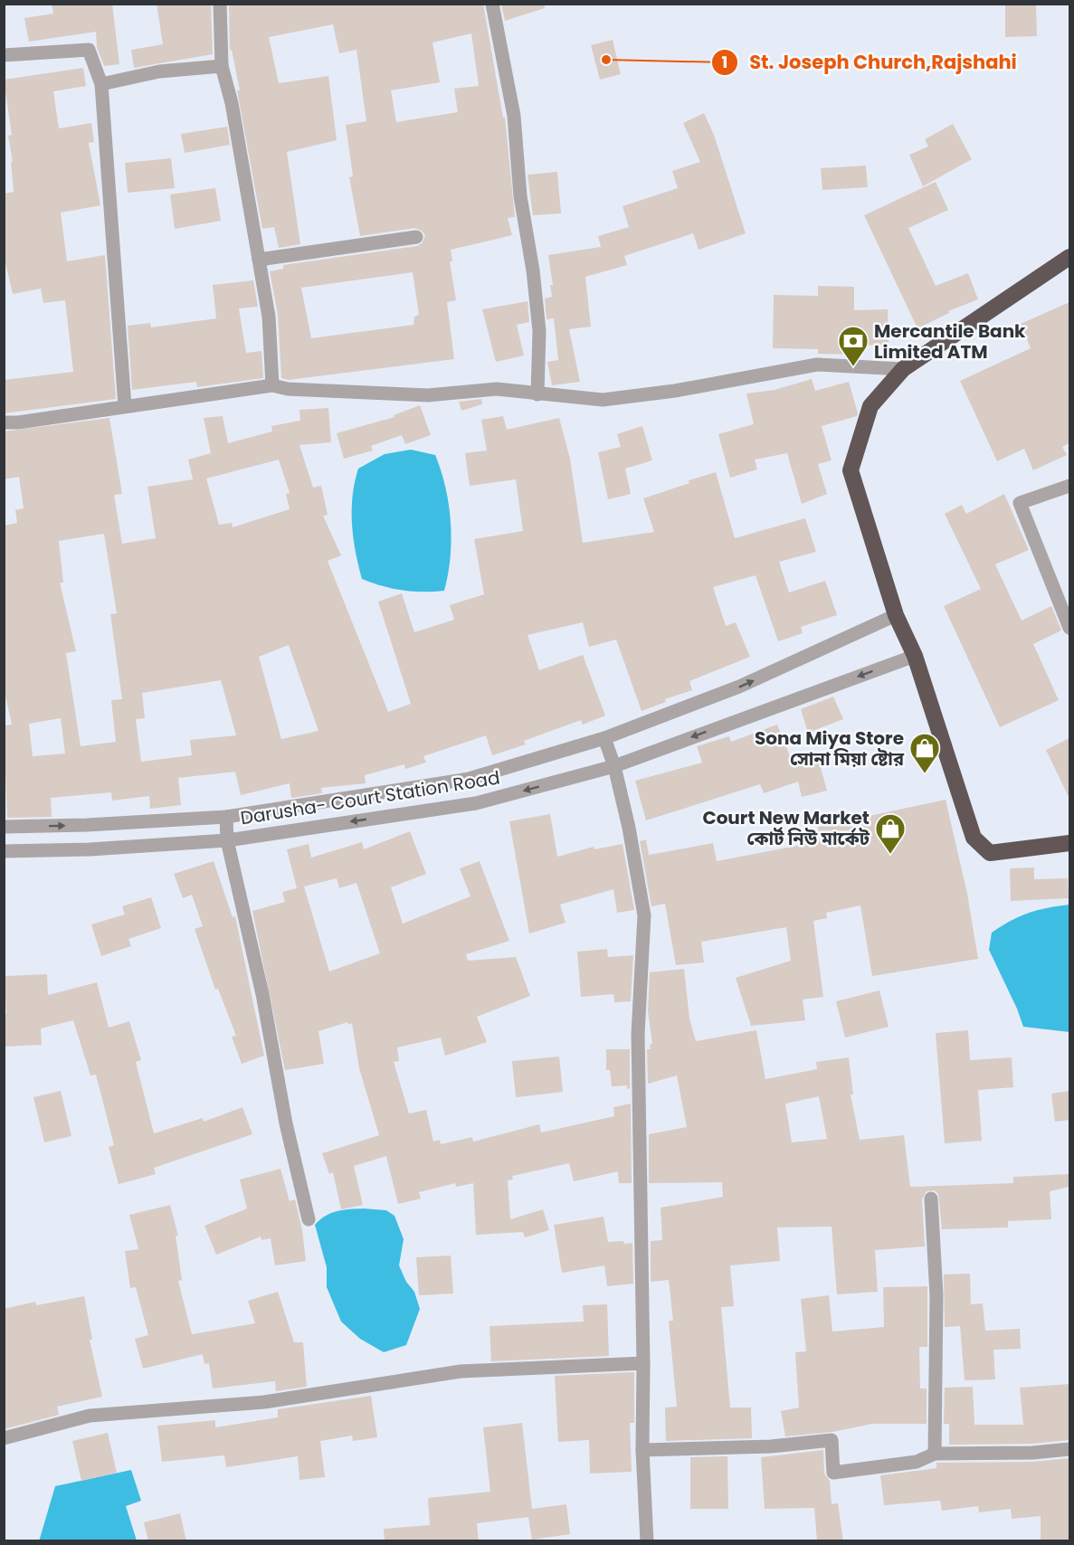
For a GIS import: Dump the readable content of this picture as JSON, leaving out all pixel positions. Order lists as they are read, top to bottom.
{
  "streets": {
    "street": ["Darusha- Court Station Road"]
  },
  "places": {
    "other": ["St. Joseph Church,Rajshahi"],
    "bank": ["Mercantile Bank Limited ATM"],
    "shop": ["Sona Miya Store সোনা মিয়া ষ্টোর", "Court New Market কোর্ট নিউ মার্কেট"]
  }
}
